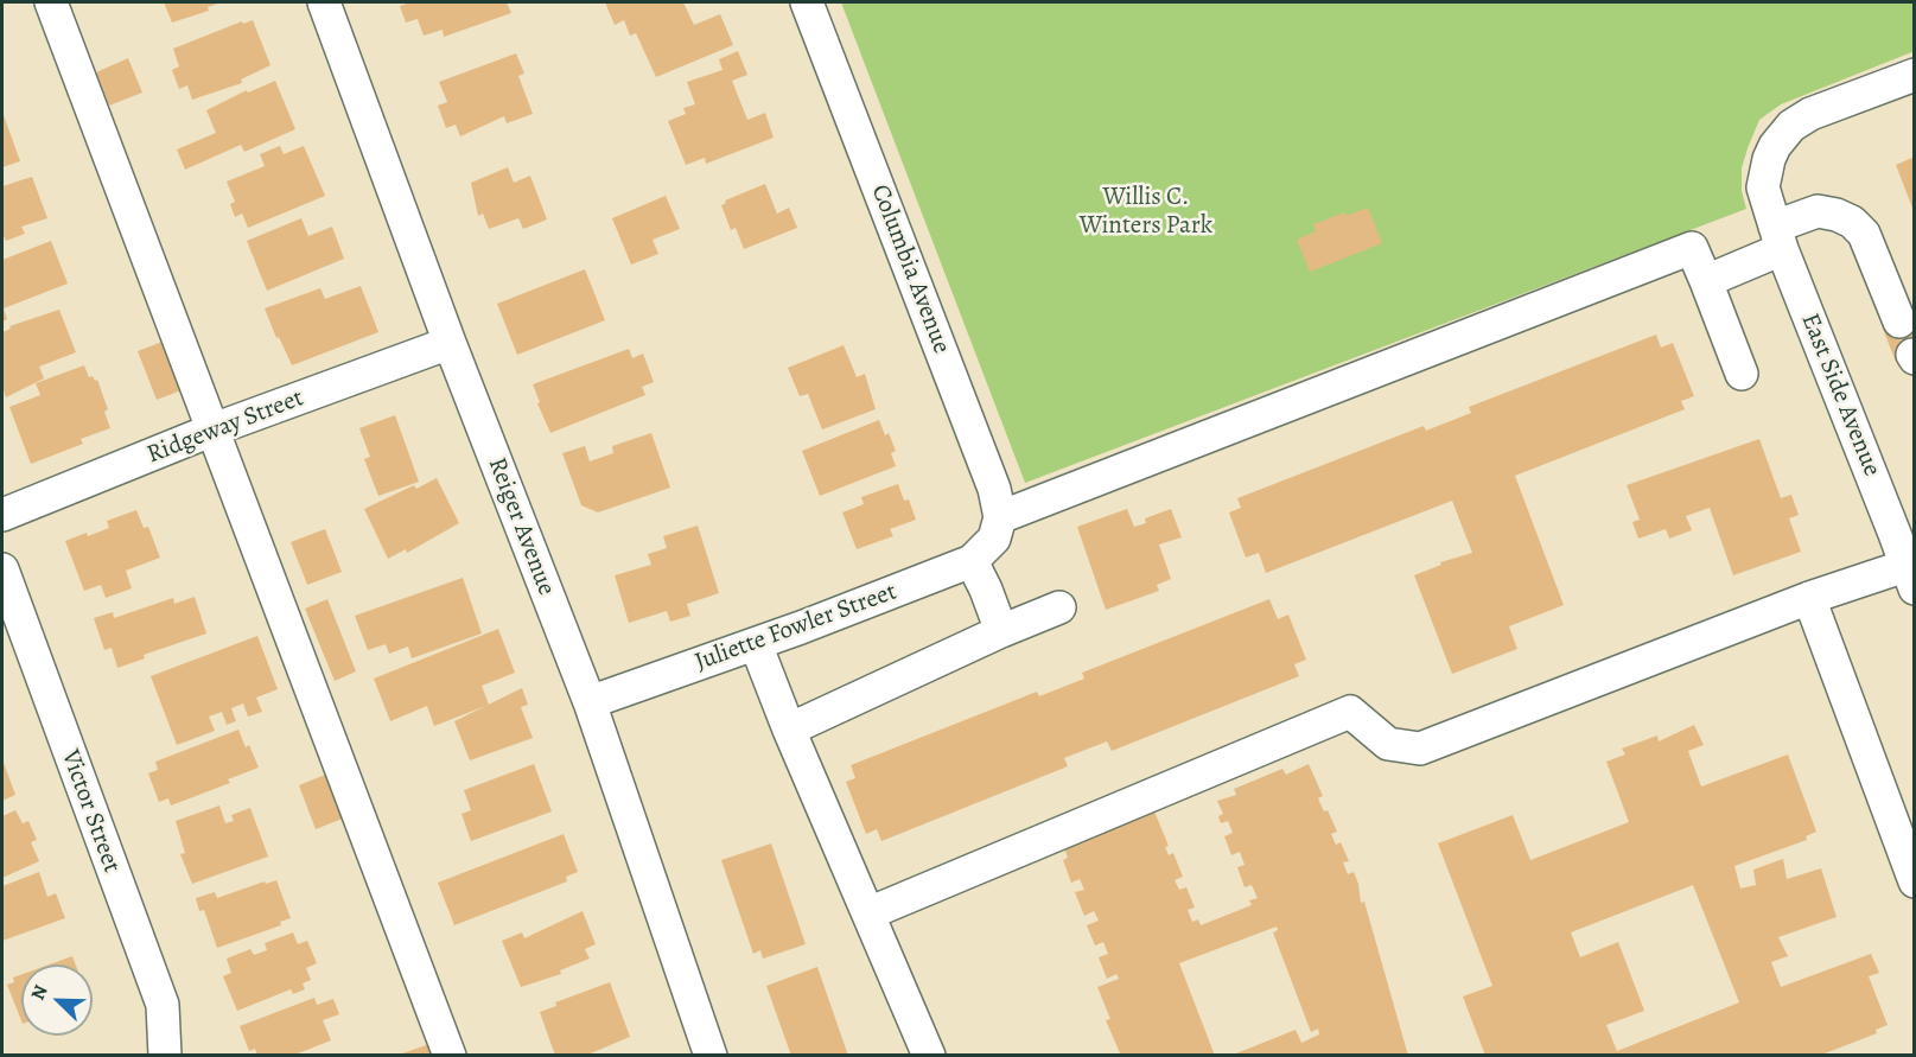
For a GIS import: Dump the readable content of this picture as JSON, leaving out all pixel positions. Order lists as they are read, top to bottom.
{
  "streets": {
    "street": [
      "Columbia Avenue",
      "East Side Avenue",
      "Ridgeway Street",
      "Reiger Avenue",
      "Juliette Fowler Street",
      "Victor Street"
    ]
  },
  "crossings": [
    ["Columbia Avenue", "Juliette Fowler Street"],
    ["Ridgeway Street", "Reiger Avenue"],
    ["Reiger Avenue", "Juliette Fowler Street"]
  ],
  "parks": ["Willis C. Winters Park"],
  "north": "top left"
}
